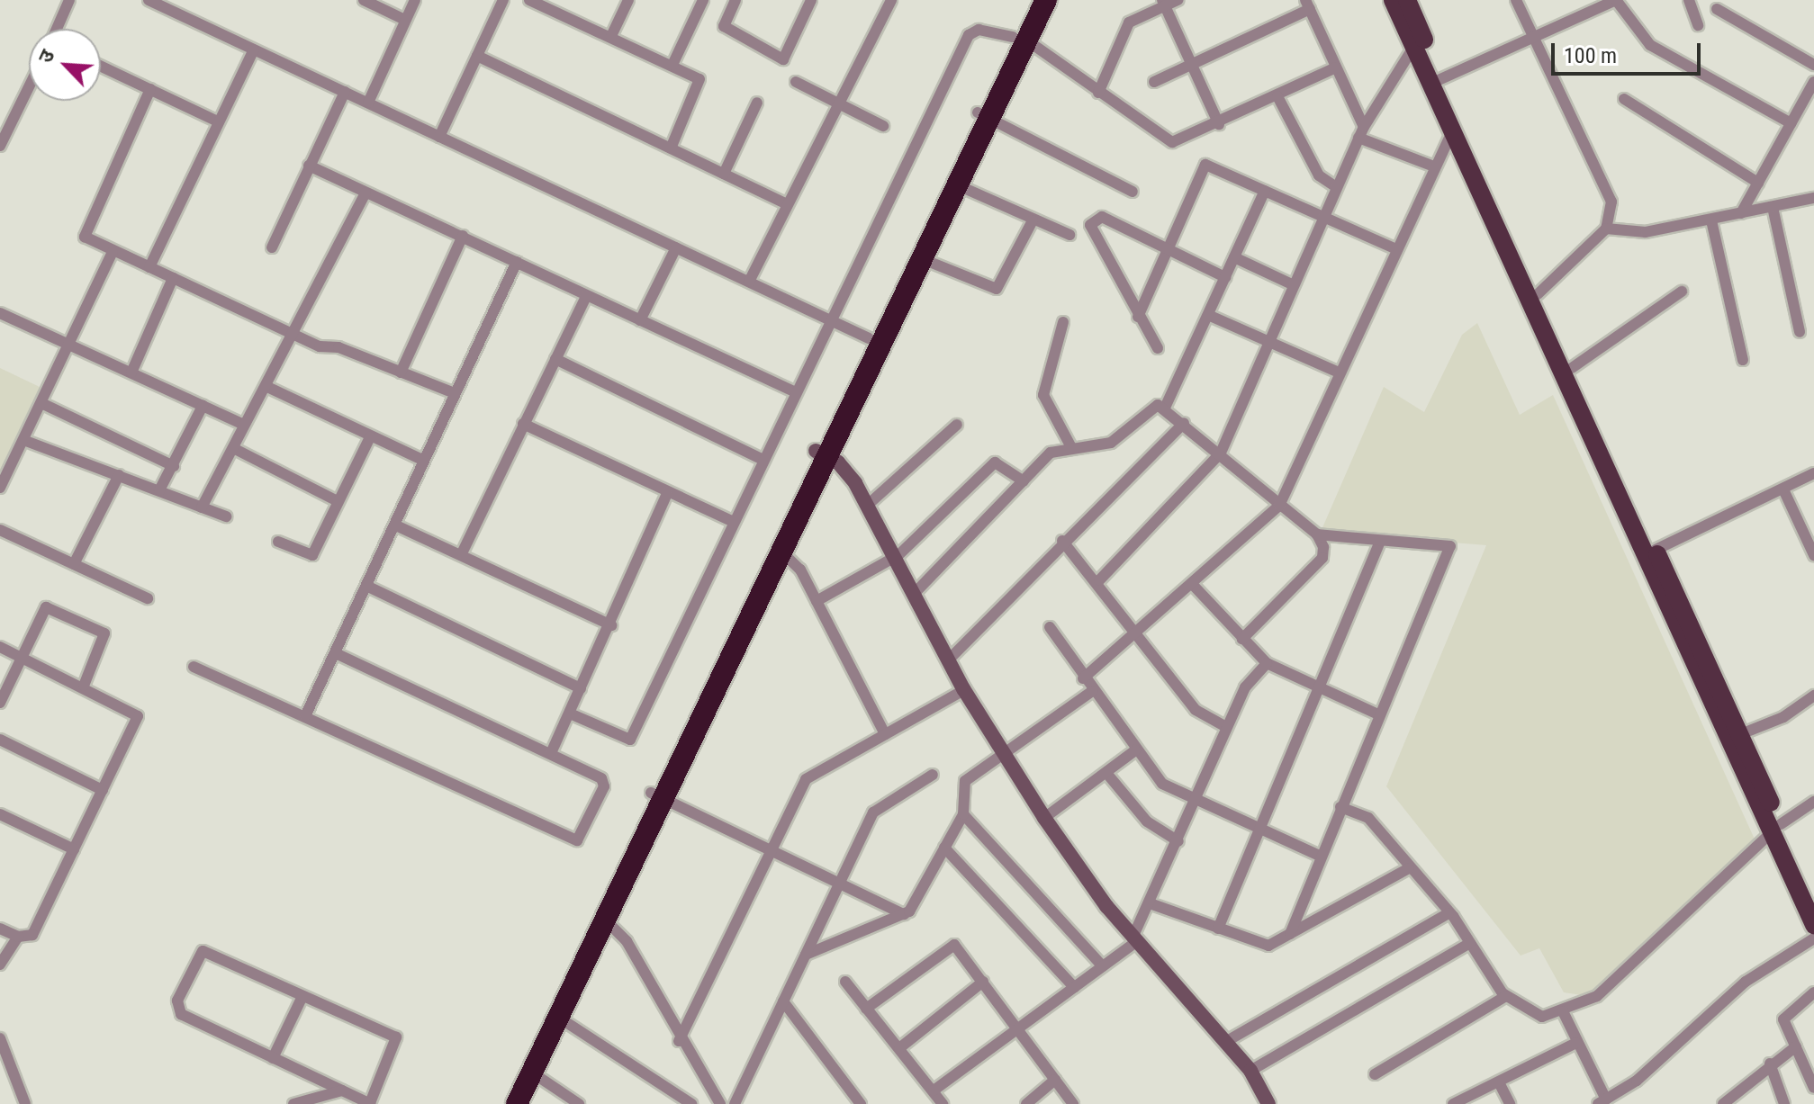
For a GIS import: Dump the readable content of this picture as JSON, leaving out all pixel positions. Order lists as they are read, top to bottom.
{
  "scale_bar": "100 m",
  "north": "top left"
}
